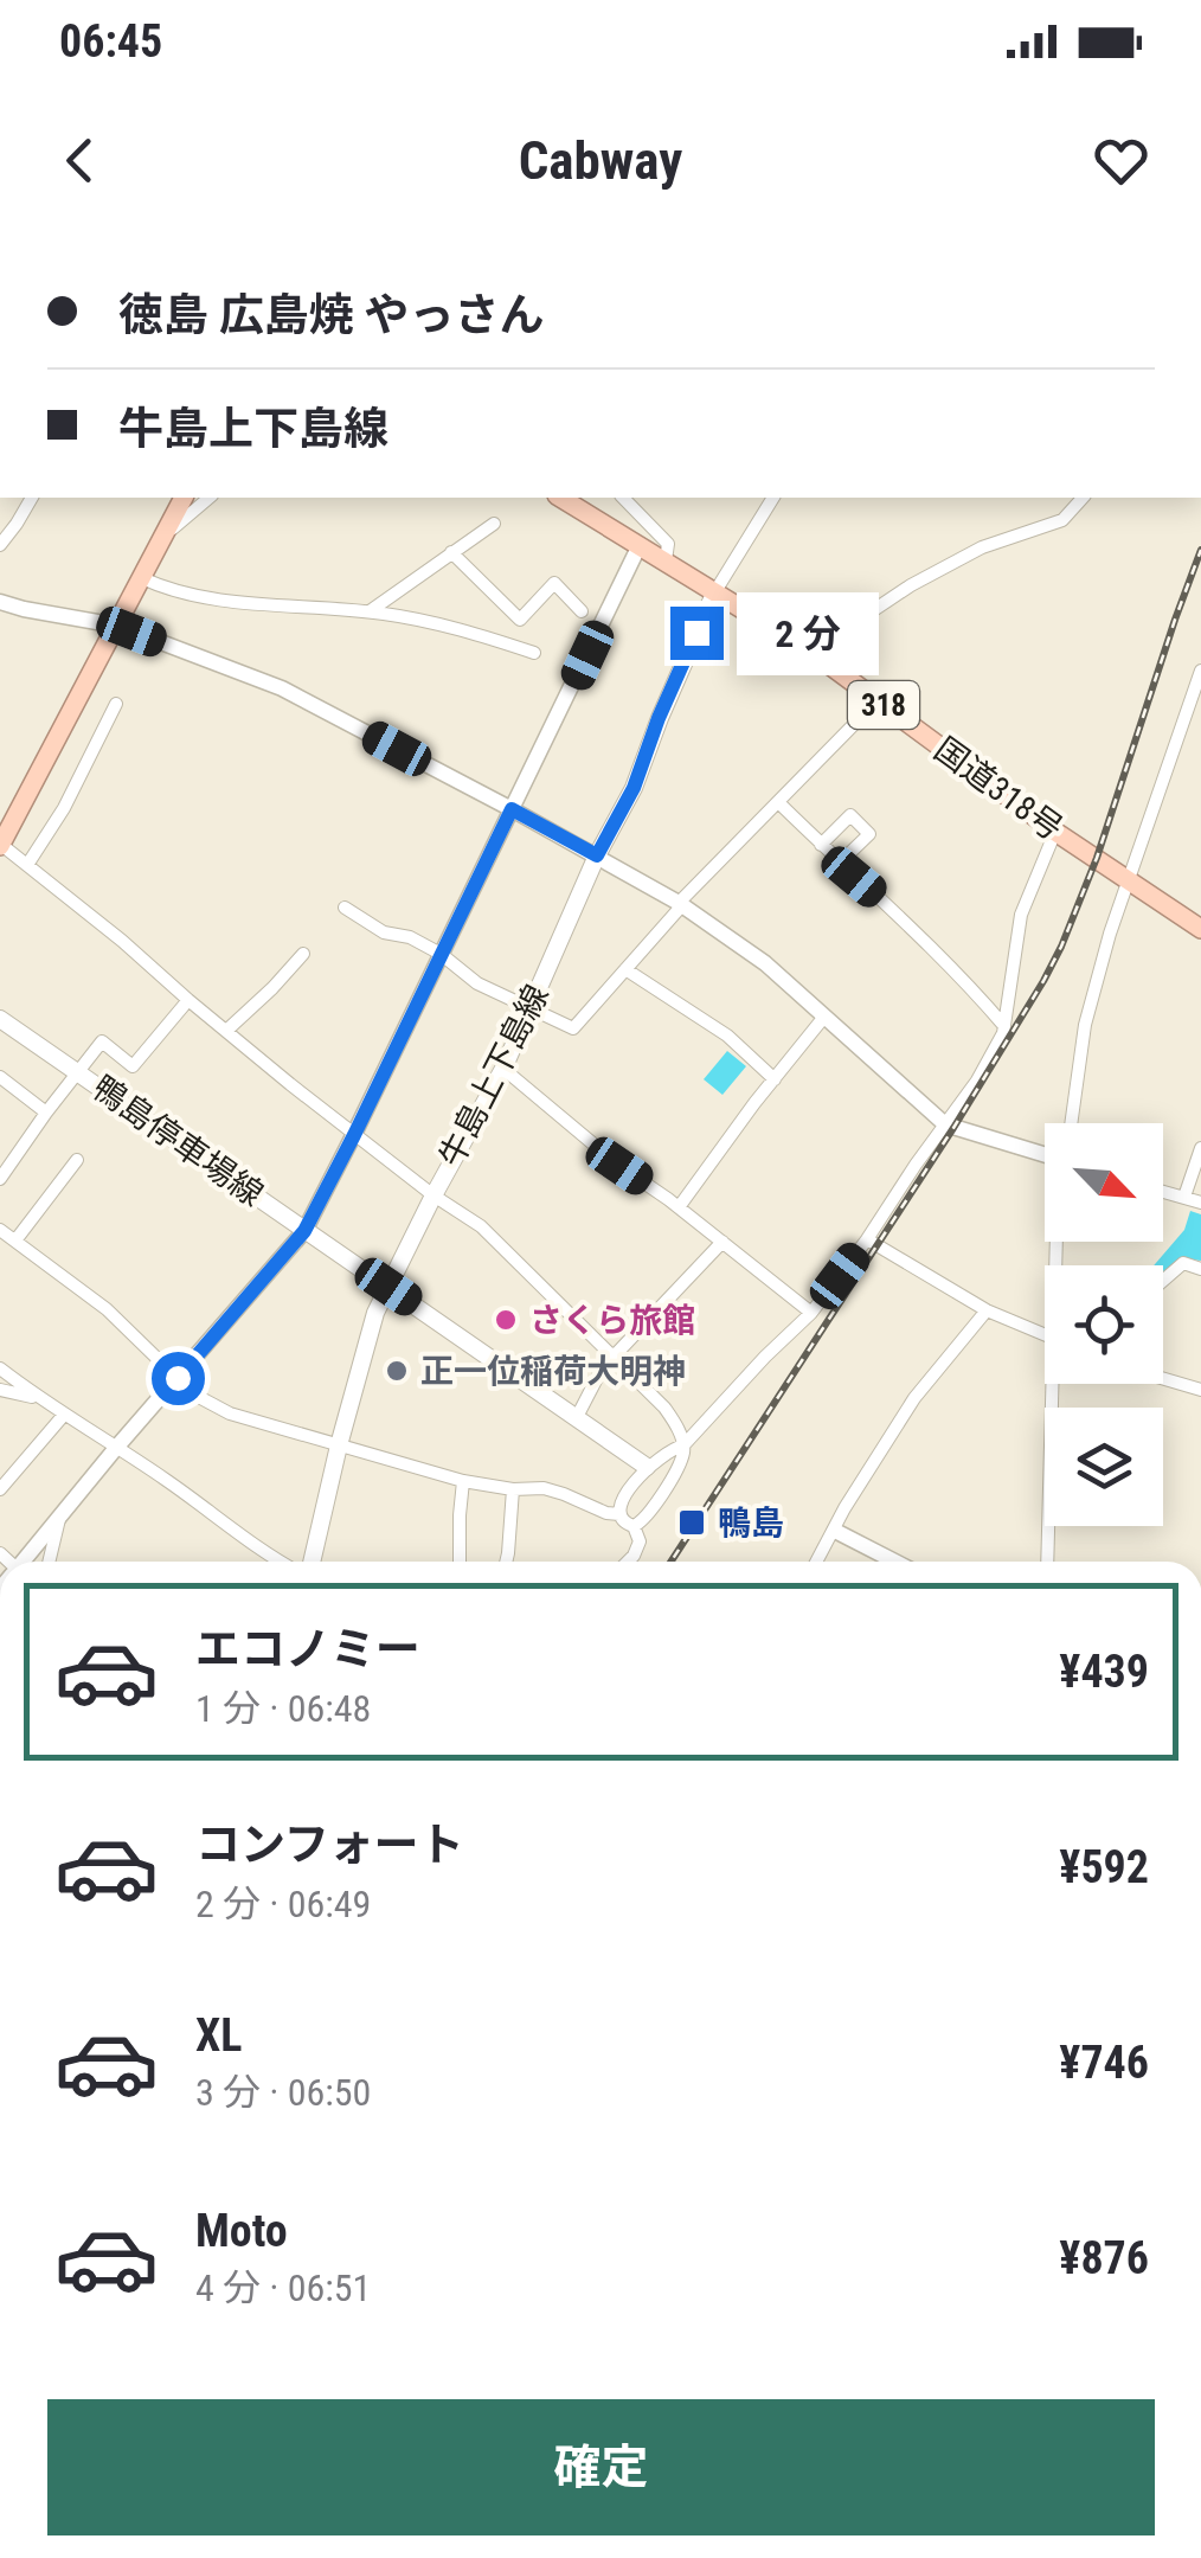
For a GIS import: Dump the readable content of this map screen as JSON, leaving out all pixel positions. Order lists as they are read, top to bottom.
{
  "streets": {
    "highway": ["318", "国道318号"],
    "main road": ["牛島上下島線", "鴨島停車場線"]
  },
  "crossings": [
    ["国道318号", "牛島上下島線"],
    ["牛島上下島線", "鴨島停車場線"]
  ],
  "places": {
    "other": ["さくら旅館", "正一位稲荷大明神"],
    "transit": ["鴨島"]
  },
  "north": "bottom right",
  "page": {
    "status": "06:45",
    "header": "Cabway",
    "banner": ["徳島 広島焼 やっさん", "牛島上下島線"],
    "bubble": "2 分",
    "list": [
      {
        "name": "エコノミー",
        "note": "1 分 · 06:48",
        "value": "¥439"
      },
      {
        "name": "コンフォート",
        "note": "2 分 · 06:49",
        "value": "¥592"
      },
      {
        "name": "XL",
        "note": "3 分 · 06:50",
        "value": "¥746"
      },
      {
        "name": "Moto",
        "note": "4 分 · 06:51",
        "value": "¥876"
      }
    ],
    "buttons": "確定"
  }
}
